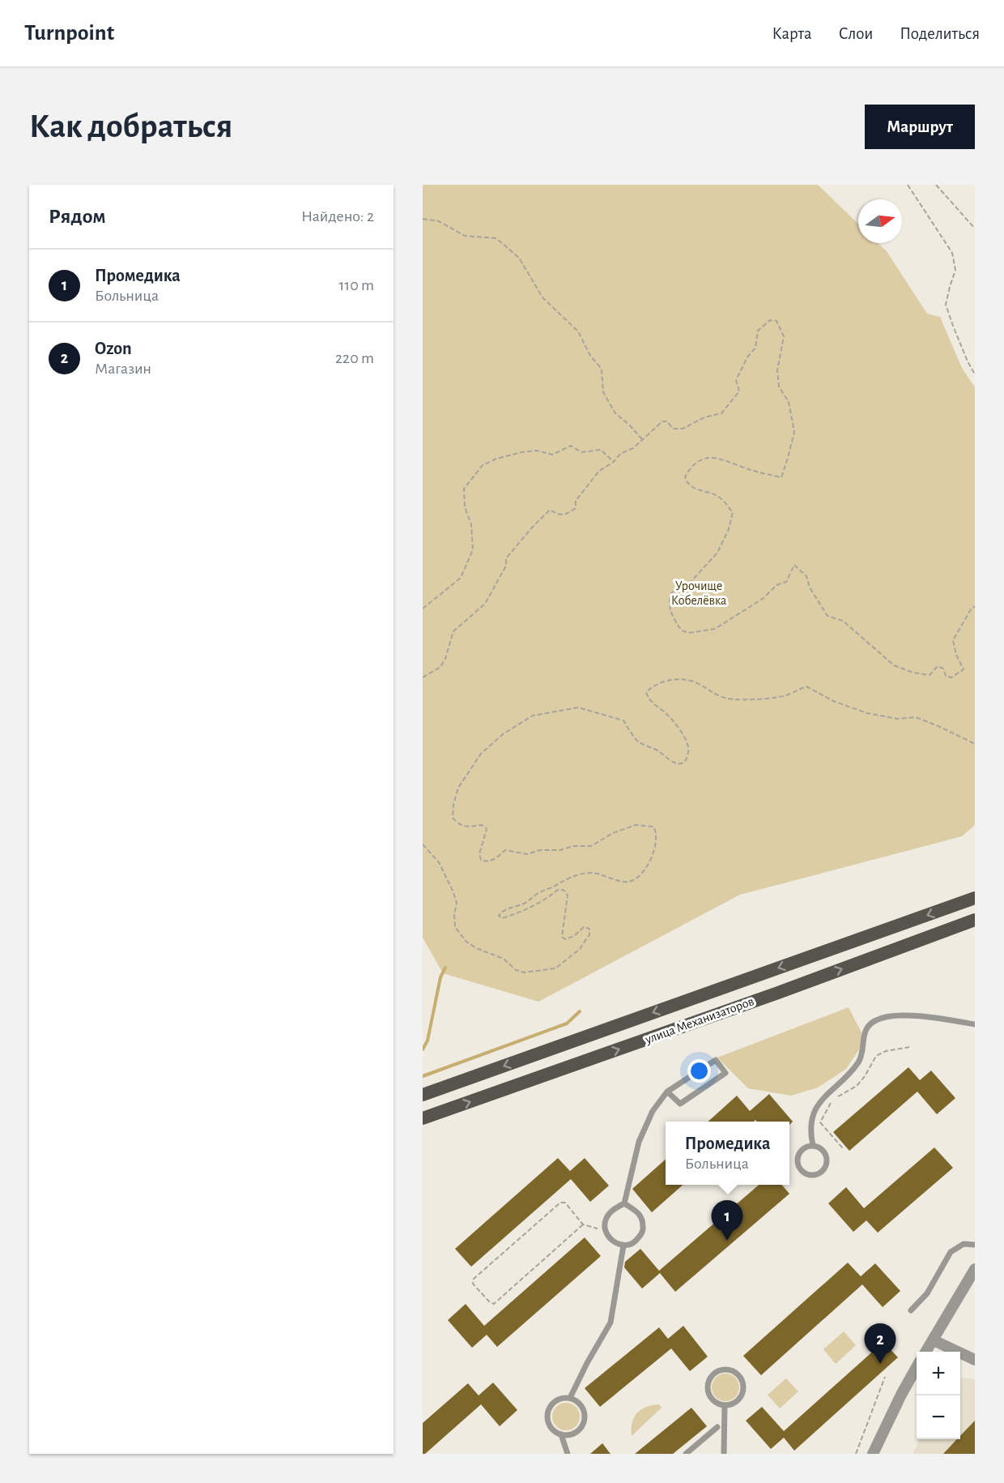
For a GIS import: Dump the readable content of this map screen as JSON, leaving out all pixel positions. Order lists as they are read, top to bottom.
{
  "streets": {
    "main road": ["улица Механизаторов"]
  },
  "parks": ["Урочище Кобелёвка"],
  "north": "right",
  "page": {
    "header": "Turnpoint",
    "nav": ["Карта", "Слои", "Поделиться"],
    "buttons": "Маршрут",
    "title": "Как добраться",
    "heading": ["Рядом", "Найдено: 2"],
    "list": [
      {
        "mark": "1",
        "name": "Промедика",
        "note": "Больница",
        "value": "110 m"
      },
      {
        "mark": "2",
        "name": "Ozon",
        "note": "Магазин",
        "value": "220 m"
      }
    ],
    "popup": ["Промедика", "Больница"],
    "pins": ["1", "2"],
    "map_buttons": ["+", "−"]
  }
}
